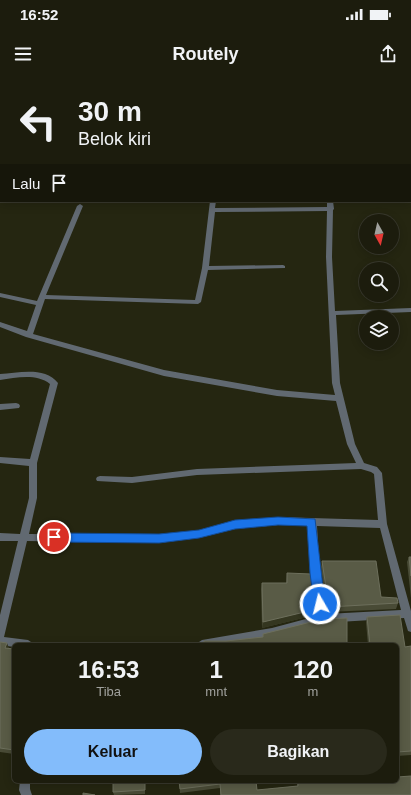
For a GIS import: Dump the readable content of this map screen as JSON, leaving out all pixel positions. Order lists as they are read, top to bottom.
{
  "north": "bottom",
  "page": {
    "status": "16:52",
    "header": "Routely",
    "turn": ["30 m", "Belok kiri"],
    "then": "Lalu",
    "eta": [
      "16:53",
      "Tiba",
      "1",
      "mnt",
      "120",
      "m"
    ],
    "buttons": ["Keluar", "Bagikan"]
  }
}
